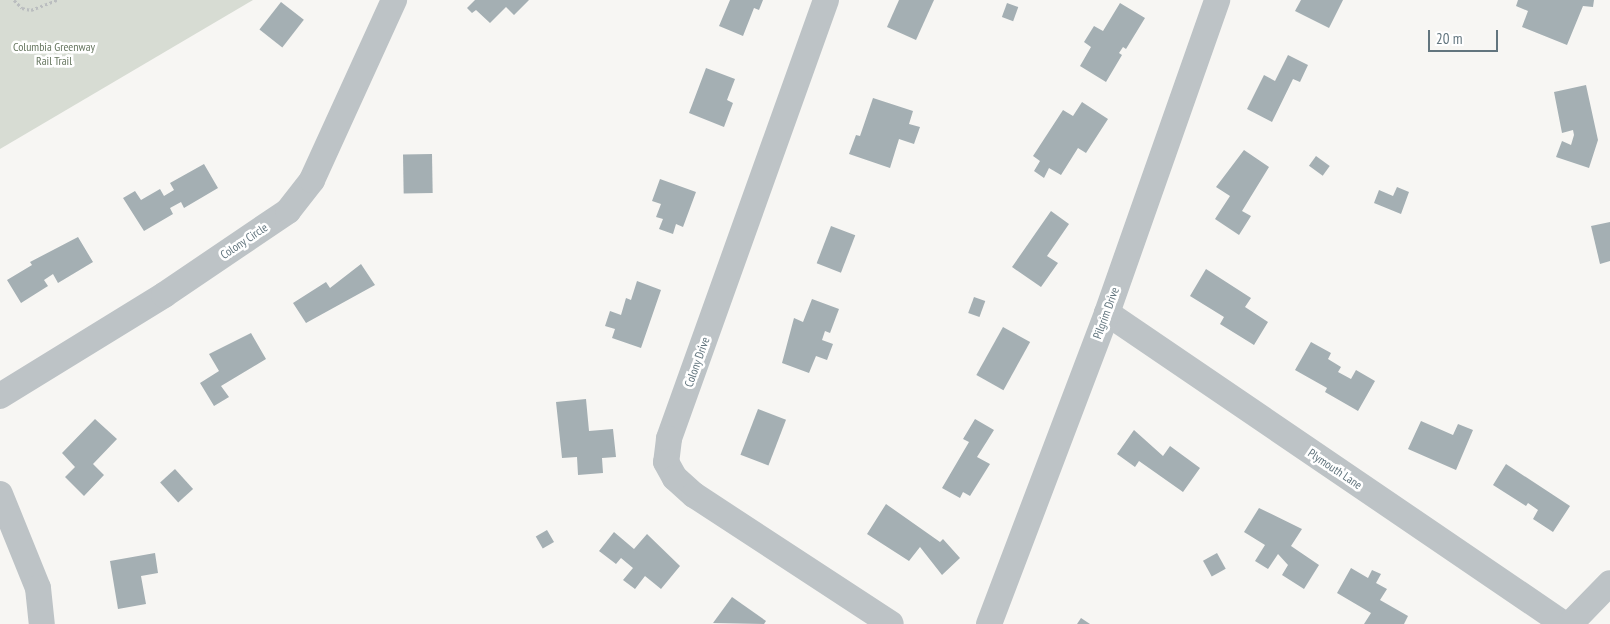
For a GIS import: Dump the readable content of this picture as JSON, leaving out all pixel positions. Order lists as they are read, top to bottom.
{
  "streets": {
    "street": [
      "Colony Circle",
      "Pilgrim Drive",
      "Colony Drive",
      "Plymouth Lane"
    ]
  },
  "crossings": [
    ["Pilgrim Drive", "Plymouth Lane"]
  ],
  "parks": ["Columbia Greenway Rail Trail"],
  "scale_bar": "20 m"
}
